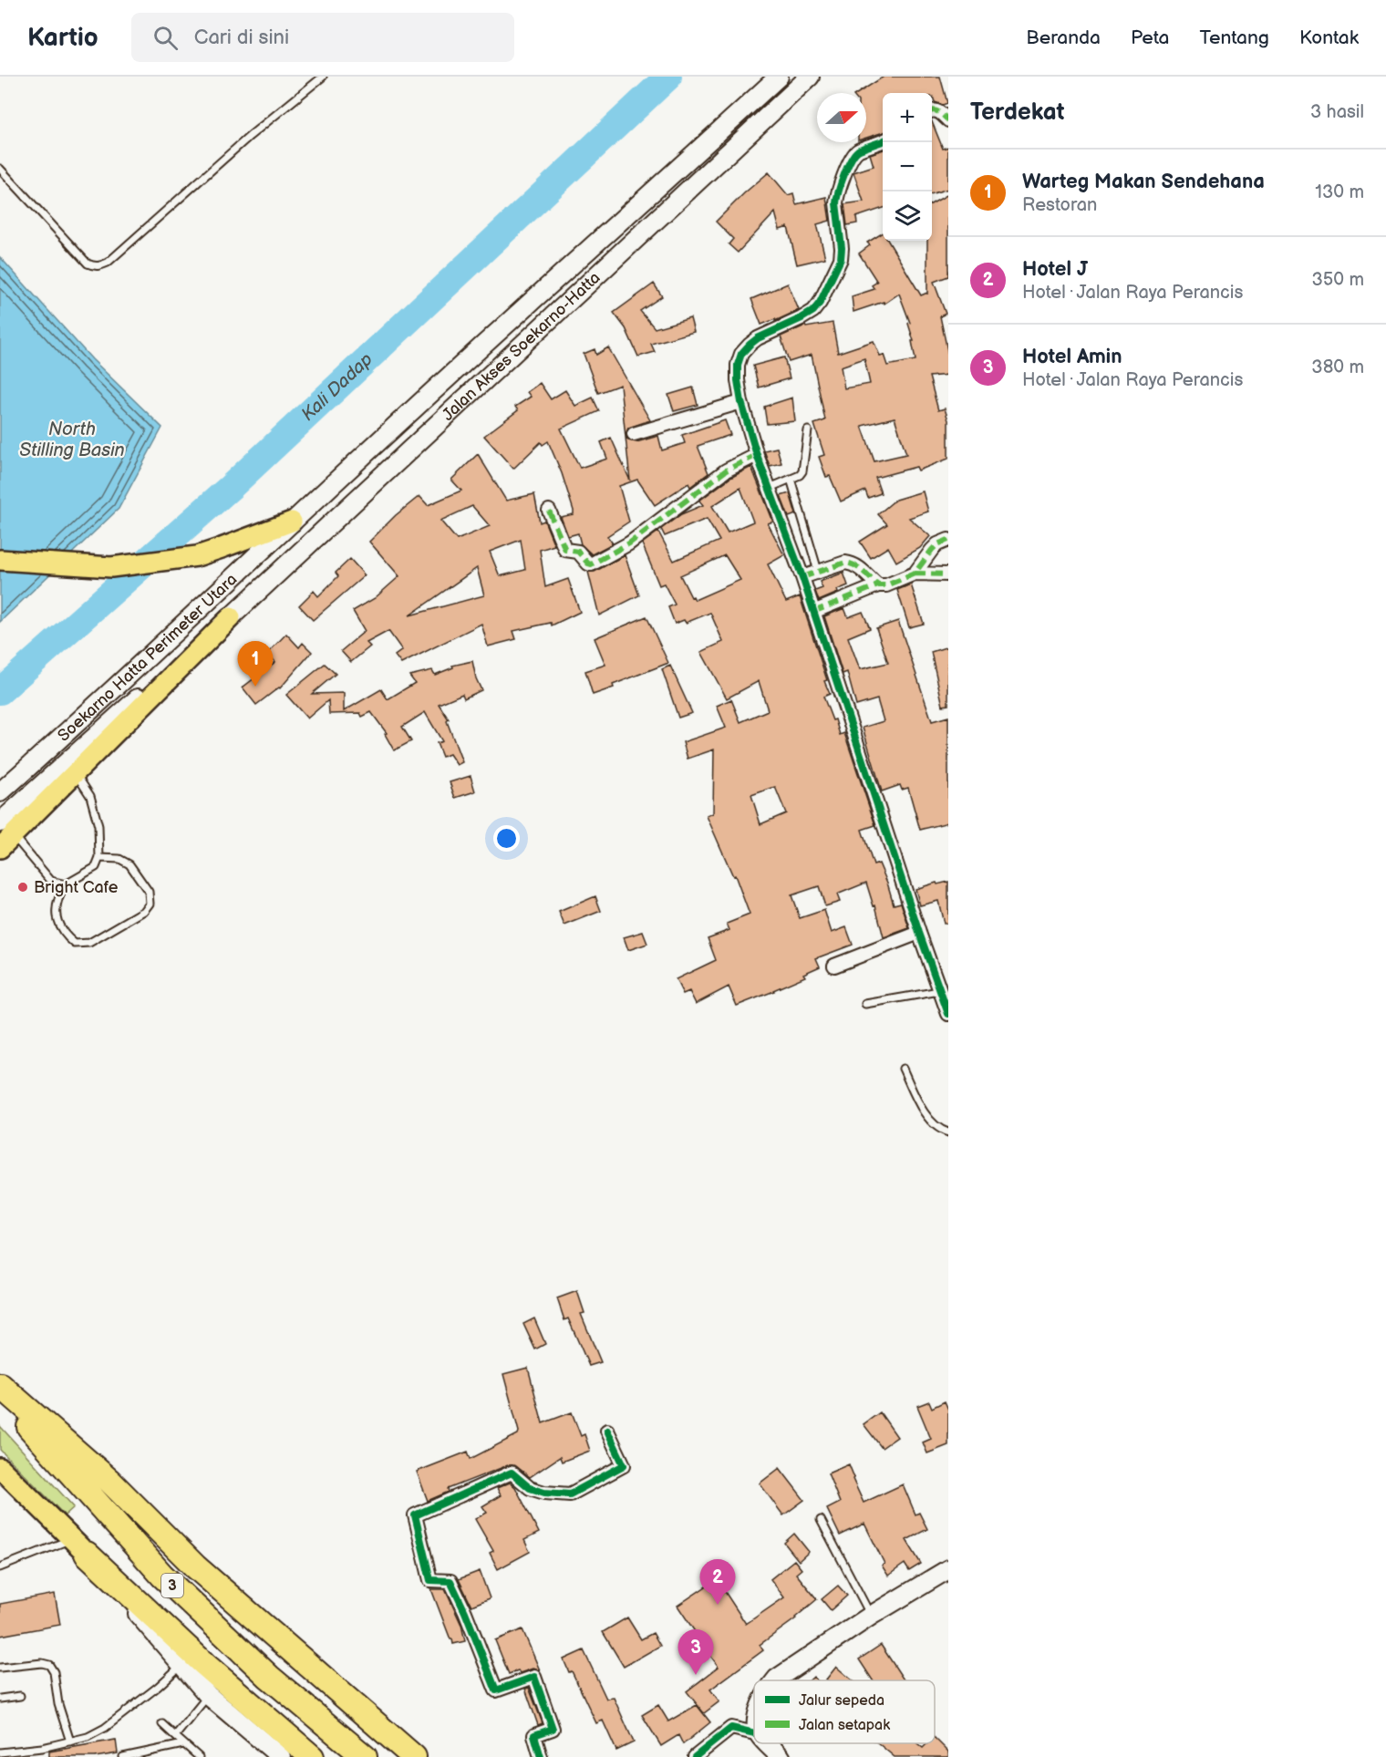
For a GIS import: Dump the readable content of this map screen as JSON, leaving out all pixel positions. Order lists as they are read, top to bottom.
{
  "streets": {
    "highway": ["3"],
    "main road": ["Jalan Akses Soekarno-Hatta", "Soekarno Hatta Perimeter Utara"]
  },
  "crossings": [
    ["Jalan Akses Soekarno-Hatta", "Soekarno Hatta Perimeter Utara"]
  ],
  "water": ["Kali Dadap", "North Stilling Basin"],
  "places": ["Bright Cafe"],
  "legend": ["Jalur sepeda", "Jalan setapak"],
  "north": "right",
  "page": {
    "header": "Kartio",
    "search": "Cari di sini",
    "nav": [
      "Beranda",
      "Peta",
      "Tentang",
      "Kontak"
    ],
    "heading": ["Terdekat", "3 hasil"],
    "map_buttons": ["+", "−"],
    "list": [
      {
        "mark": "1",
        "name": "Warteg Makan Sendehana",
        "note": "Restoran",
        "value": "130 m"
      },
      {
        "mark": "2",
        "name": "Hotel J",
        "note": "Hotel · Jalan Raya Perancis",
        "value": "350 m"
      },
      {
        "mark": "3",
        "name": "Hotel Amin",
        "note": "Hotel · Jalan Raya Perancis",
        "value": "380 m"
      }
    ],
    "pins": ["1", "2", "3"]
  }
}
